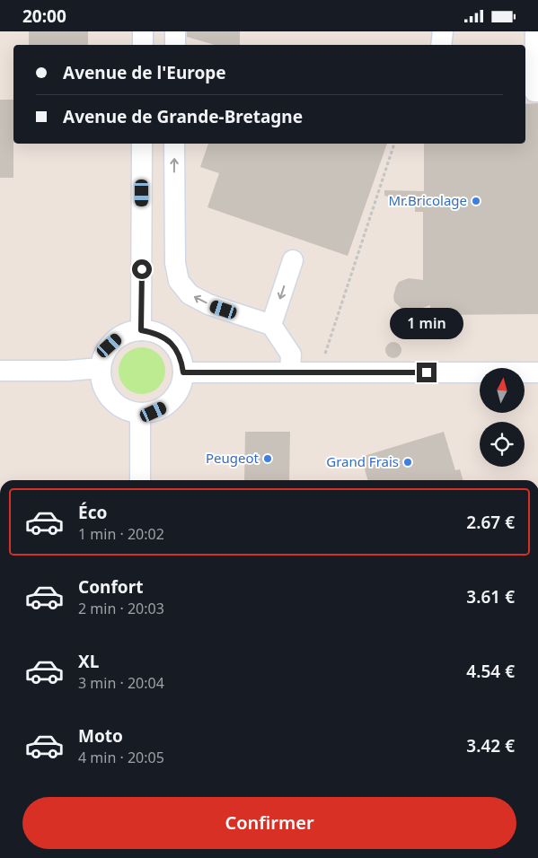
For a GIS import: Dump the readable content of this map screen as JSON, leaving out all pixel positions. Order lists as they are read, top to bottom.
{
  "places": ["Mr.Bricolage", "Peugeot", "Grand Frais"],
  "north": "top",
  "page": {
    "status": "20:00",
    "banner": ["Avenue de l'Europe", "Avenue de Grande-Bretagne"],
    "bubble": "1 min",
    "list": [
      {
        "name": "Éco",
        "note": "1 min · 20:02",
        "value": "2.67 €"
      },
      {
        "name": "Confort",
        "note": "2 min · 20:03",
        "value": "3.61 €"
      },
      {
        "name": "XL",
        "note": "3 min · 20:04",
        "value": "4.54 €"
      },
      {
        "name": "Moto",
        "note": "4 min · 20:05",
        "value": "3.42 €"
      }
    ],
    "buttons": "Confirmer"
  }
}
